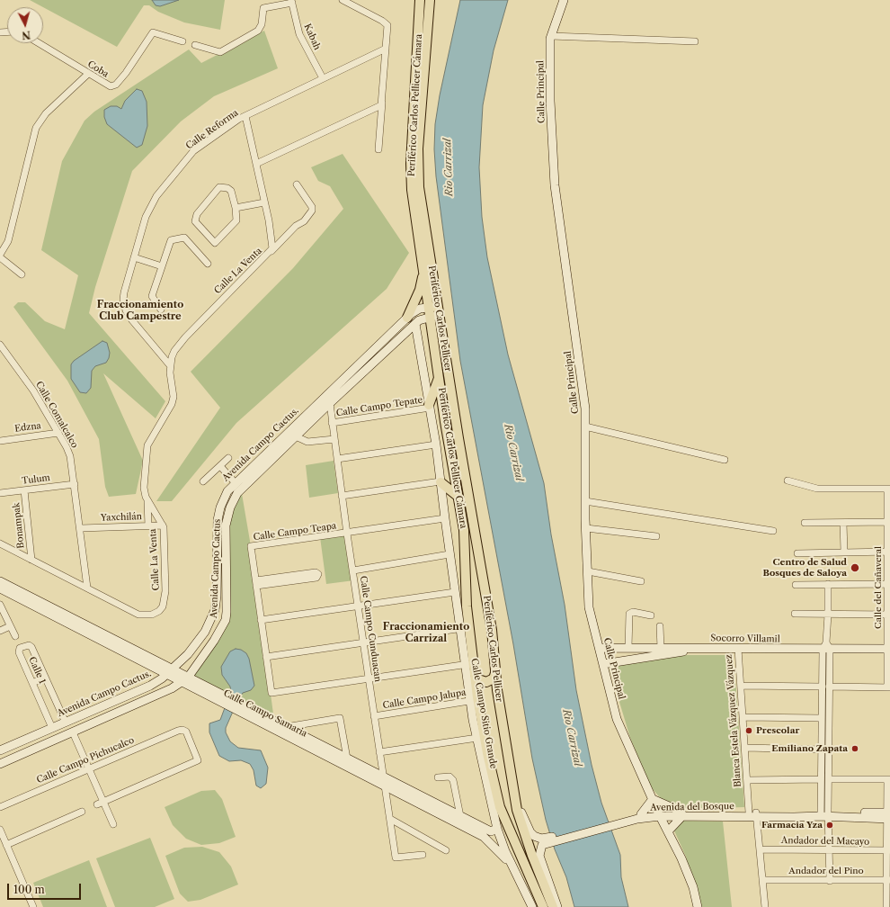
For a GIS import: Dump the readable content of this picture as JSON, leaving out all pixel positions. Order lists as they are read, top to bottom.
{
  "streets": {
    "main road": ["Periférico Carlos Pellicer Cámara", "Periférico Carlos Pellicer"],
    "street": [
      "Kabah",
      "Coba",
      "Calle Principal",
      "Calle Reforma",
      "Calle La Venta",
      "Calle Campo Tepate",
      "Calle Comalcalco",
      "Edzna",
      "Avenida Campo Cactus.",
      "Tulum",
      "Yaxchilán",
      "Bonampak",
      "Calle Campo Teapa",
      "Avenida Campo Cactus",
      "Calle del Cañaveral",
      "Calle Campo Cunduacan",
      "Socorro Villamil",
      "Calle 1",
      "Calle Campo Jalupa",
      "Calle Campo Samaria",
      "Calle Campo Sitio Grande",
      "Blanca Estela Vázquez Vázquez",
      "Calle Campo Pichucalco",
      "Avenida del Bosque",
      "Andador del Macayo",
      "Andador del Pino"
    ]
  },
  "crossings": [
    ["Kabah", "Calle Reforma"],
    ["Calle Principal", "Socorro Villamil"],
    ["Calle Principal", "Avenida del Bosque"],
    ["Periférico Carlos Pellicer Cámara", "Periférico Carlos Pellicer"],
    ["Periférico Carlos Pellicer Cámara", "Avenida Campo Cactus."],
    ["Periférico Carlos Pellicer Cámara", "Avenida Campo Cactus"],
    ["Periférico Carlos Pellicer Cámara", "Calle Campo Jalupa"],
    ["Periférico Carlos Pellicer Cámara", "Calle Campo Sitio Grande"],
    ["Calle Reforma", "Calle La Venta"],
    ["Calle La Venta", "Calle Comalcalco"],
    ["Calle La Venta", "Yaxchilán"],
    ["Calle La Venta", "Bonampak"],
    ["Periférico Carlos Pellicer", "Avenida Campo Cactus."],
    ["Periférico Carlos Pellicer", "Avenida Campo Cactus"],
    ["Calle Campo Tepate", "Calle Campo Cunduacan"],
    ["Calle Comalcalco", "Edzna"],
    ["Calle Comalcalco", "Tulum"],
    ["Calle Comalcalco", "Yaxchilán"],
    ["Avenida Campo Cactus.", "Avenida Campo Cactus"],
    ["Avenida Campo Cactus.", "Calle 1"],
    ["Avenida Campo Cactus.", "Calle Campo Samaria"],
    ["Tulum", "Bonampak"],
    ["Calle Campo Teapa", "Calle Campo Cunduacan"],
    ["Avenida Campo Cactus", "Calle Campo Cunduacan"],
    ["Avenida Campo Cactus", "Calle Campo Samaria"],
    ["Calle del Cañaveral", "Socorro Villamil"],
    ["Calle Campo Cunduacan", "Calle Campo Jalupa"],
    ["Calle Campo Cunduacan", "Calle Campo Samaria"],
    ["Socorro Villamil", "Blanca Estela Vázquez Vázquez"],
    ["Calle Campo Jalupa", "Calle Campo Sitio Grande"],
    ["Calle Campo Samaria", "Calle Campo Sitio Grande"],
    ["Blanca Estela Vázquez Vázquez", "Avenida del Bosque"],
    ["Blanca Estela Vázquez Vázquez", "Andador del Macayo"],
    ["Blanca Estela Vázquez Vázquez", "Andador del Pino"]
  ],
  "districts": ["Fraccionamiento Club Campestre", "Fraccionamiento Carrizal"],
  "water": ["Rio Carrizal"],
  "places": [
    "Centro de Salud Bosques de Saloya",
    "Prescolar",
    "Emiliano Zapata",
    "Farmacia Yza"
  ],
  "scale_bar": "100 m",
  "north": "bottom"
}
